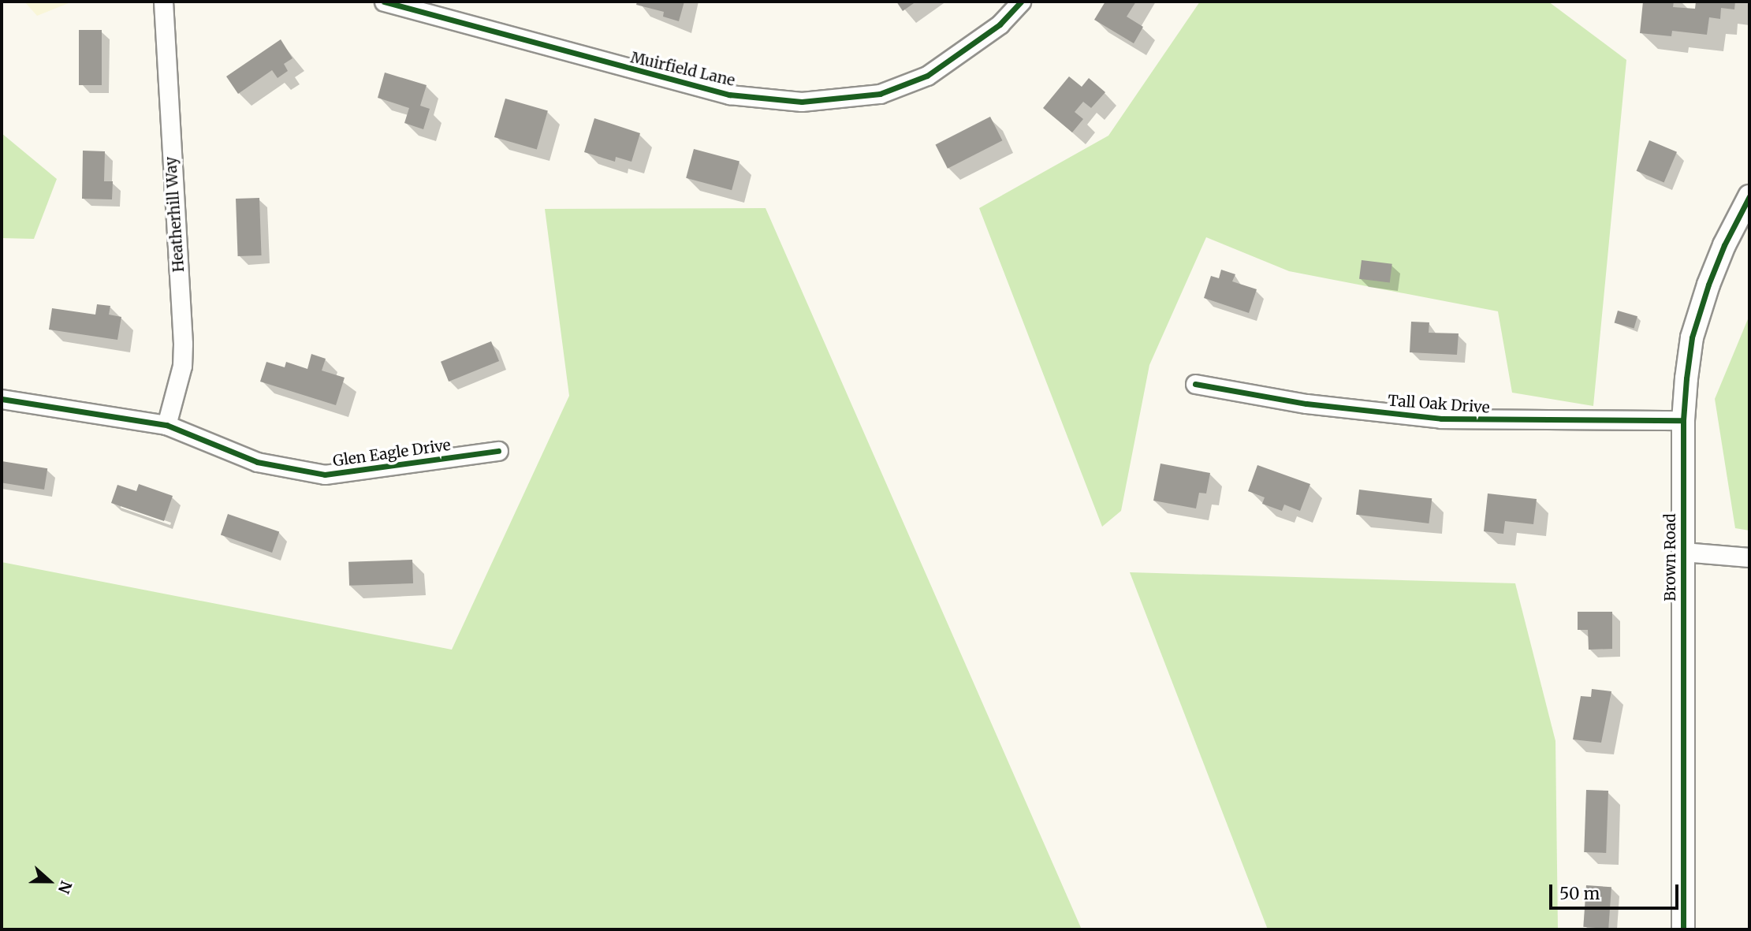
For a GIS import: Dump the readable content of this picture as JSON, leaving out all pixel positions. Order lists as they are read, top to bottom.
{
  "streets": {
    "street": [
      "Muirfield Lane",
      "Heatherhill Way",
      "Tall Oak Drive",
      "Glen Eagle Drive",
      "Brown Road"
    ]
  },
  "crossings": [
    ["Heatherhill Way", "Glen Eagle Drive"],
    ["Tall Oak Drive", "Brown Road"]
  ],
  "scale_bar": "50 m",
  "north": "right"
}
